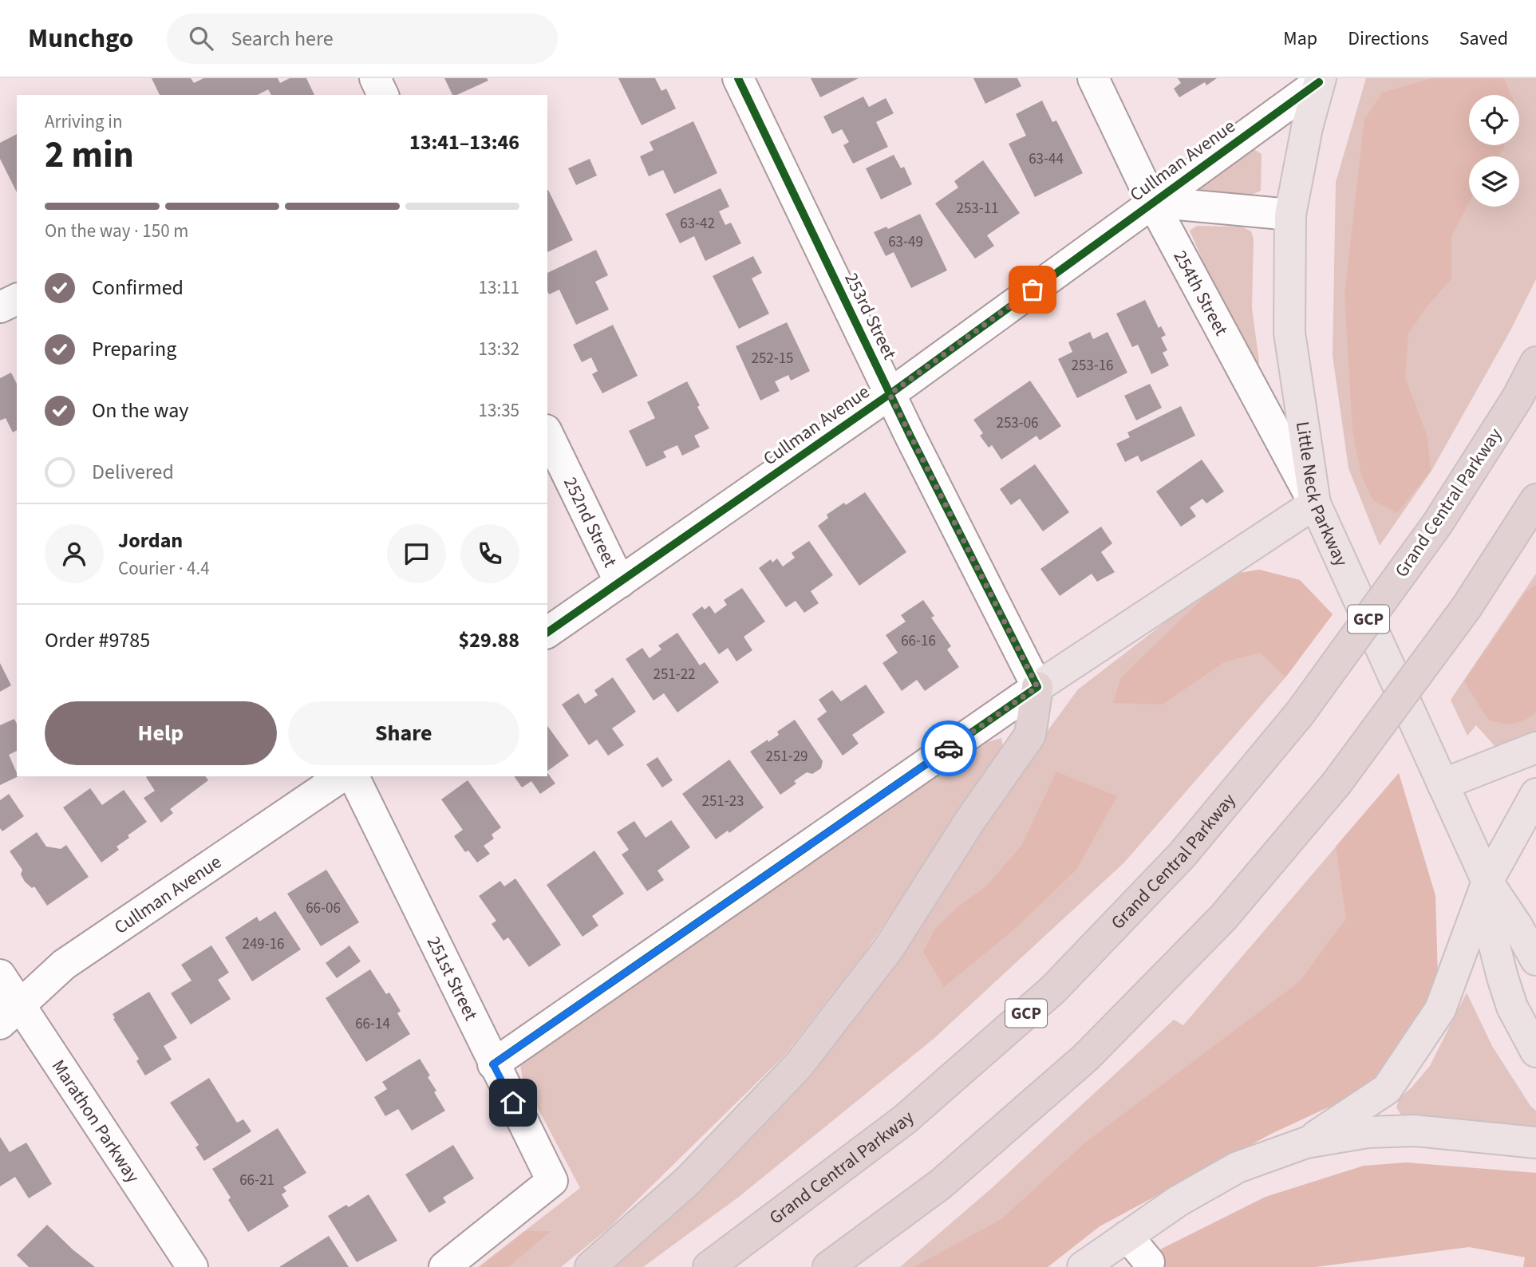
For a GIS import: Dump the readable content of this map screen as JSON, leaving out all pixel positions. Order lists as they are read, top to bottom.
{
  "streets": {
    "highway": ["Grand Central Parkway", "GCP"],
    "main road": ["Little Neck Parkway"],
    "street": [
      "Cullman Avenue",
      "254th Street",
      "253rd Street",
      "252nd Street",
      "251st Street",
      "Marathon Parkway"
    ]
  },
  "crossings": [
    ["Cullman Avenue", "254th Street"],
    ["Cullman Avenue", "253rd Street"],
    ["Cullman Avenue", "Little Neck Parkway"],
    ["Cullman Avenue", "252nd Street"],
    ["Cullman Avenue", "Marathon Parkway"],
    ["254th Street", "Little Neck Parkway"]
  ],
  "house_numbers": [
    "63-44",
    "253-11",
    "63-42",
    "63-49",
    "252-15",
    "253-16",
    "253-06",
    "66-16",
    "251-22",
    "251-29",
    "251-23",
    "66-06",
    "249-16",
    "66-14",
    "66-21"
  ],
  "page": {
    "header": "Munchgo",
    "search": "Search here",
    "nav": ["Map", "Directions", "Saved"],
    "heading": ["2 min", "Arriving in", "13:41–13:46"],
    "panel": [
      "Jordan",
      "Courier · 4.4",
      "Order #9785",
      "$29.88"
    ],
    "bar": "On the way · 150 m",
    "list": [
      ["Confirmed", "13:11"],
      ["Preparing", "13:32"],
      ["On the way", "13:35"],
      "Delivered"
    ],
    "buttons": ["Help", "Share"]
  }
}
